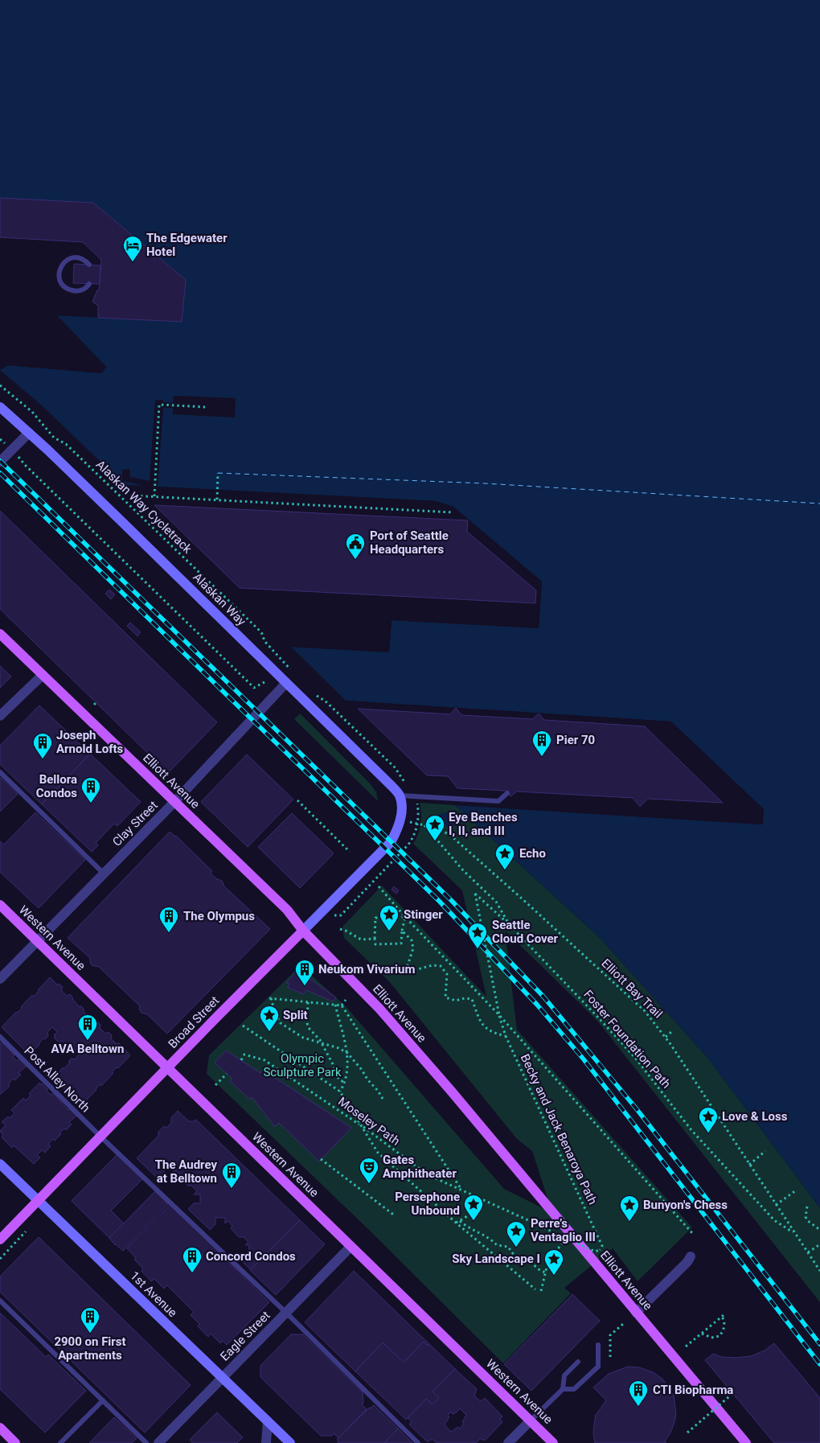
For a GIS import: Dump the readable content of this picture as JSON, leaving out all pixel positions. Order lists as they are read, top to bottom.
{
  "streets": {
    "main road": [
      "Alaskan Way",
      "Elliott Avenue",
      "Western Avenue",
      "Broad Street",
      "1st Avenue"
    ],
    "street": ["Clay Street", "Eagle Street"],
    "lane": ["Post Alley North"],
    "path": [
      "Alaskan Way Cycletrack",
      "Elliott Bay Trail",
      "Foster Foundation Path",
      "Moseley Path",
      "Becky and Jack Benaroya Path"
    ]
  },
  "crossings": [
    ["Alaskan Way", "Clay Street"],
    ["Alaskan Way", "Broad Street"],
    ["Elliott Avenue", "Clay Street"],
    ["Elliott Avenue", "Broad Street"],
    ["Clay Street", "Western Avenue"],
    ["Western Avenue", "Broad Street"],
    ["Western Avenue", "Eagle Street"],
    ["Elliott Bay Trail", "Broad Street"],
    ["Elliott Bay Trail", "Foster Foundation Path"],
    ["Broad Street", "Post Alley North"],
    ["Broad Street", "1st Avenue"],
    ["Foster Foundation Path", "Becky and Jack Benaroya Path"],
    ["Post Alley North", "Eagle Street"],
    ["Moseley Path", "Becky and Jack Benaroya Path"],
    ["1st Avenue", "Eagle Street"]
  ],
  "parks": ["Olympic Sculpture Park"],
  "places": {
    "hotel": ["The Edgewater Hotel"],
    "public building": ["Port of Seattle Headquarters"],
    "building": [
      "Pier 70",
      "Joseph Arnold Lofts",
      "Bellora Condos",
      "The Olympus",
      "Neukom Vivarium",
      "AVA Belltown",
      "The Audrey at Belltown",
      "Concord Condos",
      "2900 on First Apartments",
      "CTI Biopharma"
    ],
    "place": [
      "Eye Benches I, II, and III",
      "Echo",
      "Stinger",
      "Seattle Cloud Cover",
      "Split",
      "Love & Loss",
      "Persephone Unbound",
      "Bunyon's Chess",
      "Perre’s Ventaglio III",
      "Sky Landscape I"
    ],
    "theatre": ["Gates Amphitheater"]
  }
}
